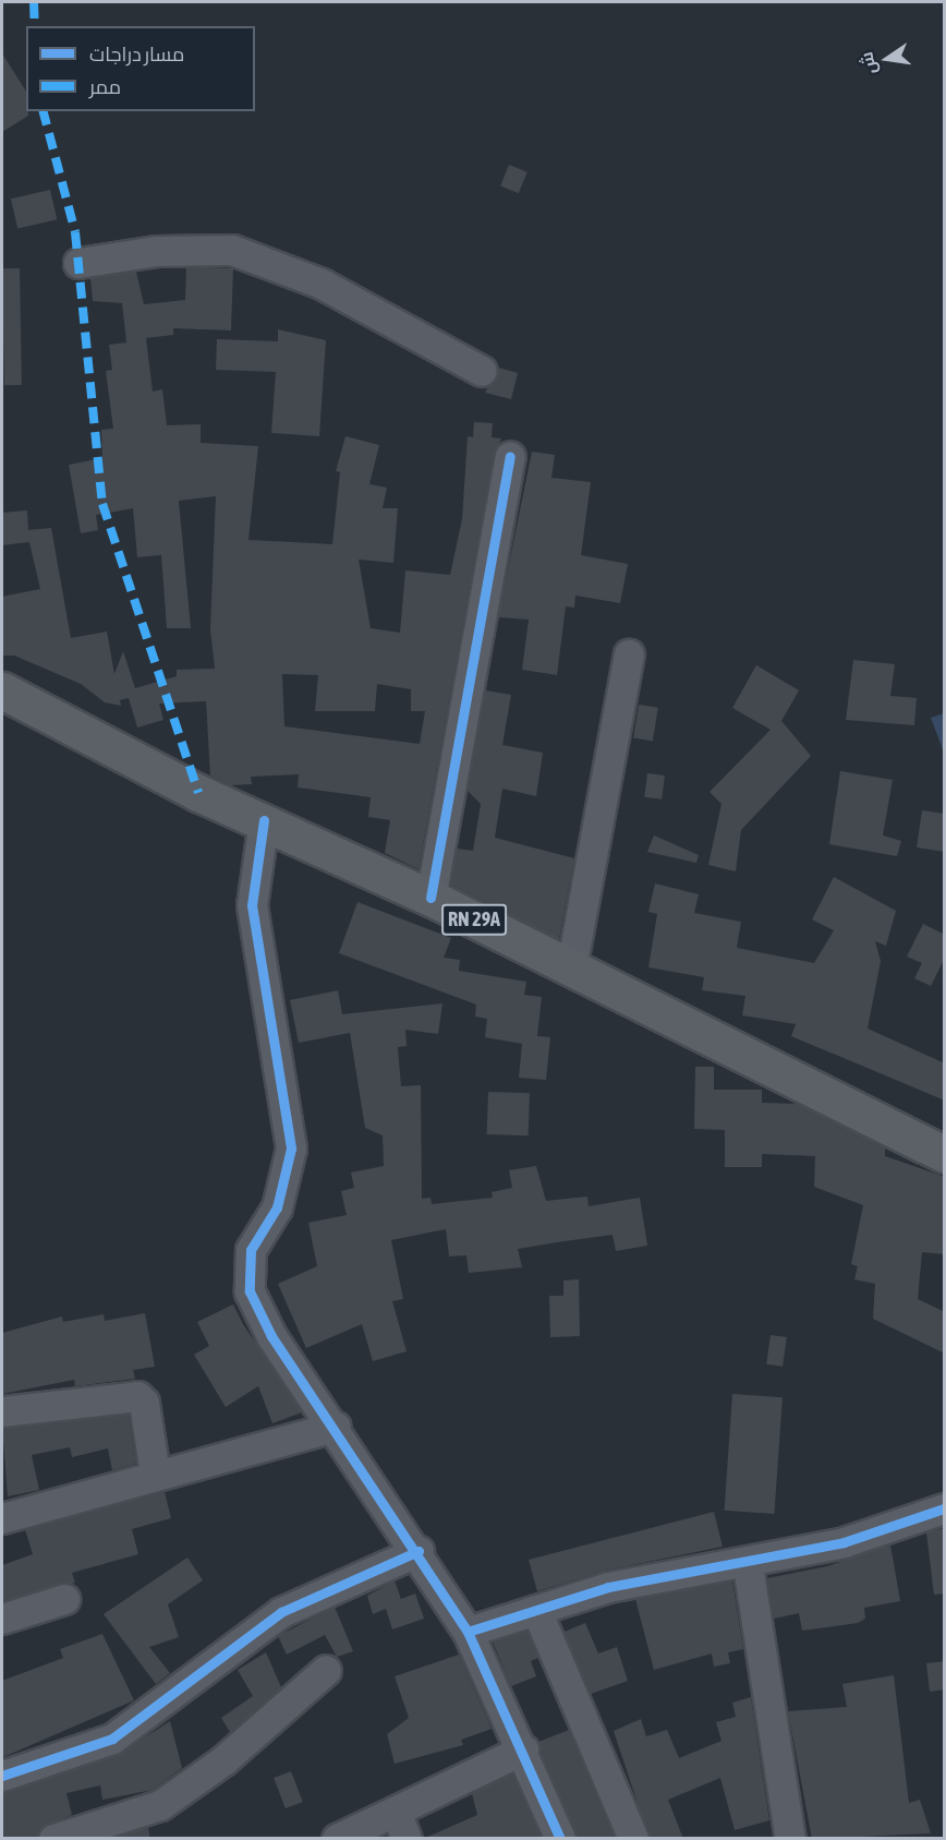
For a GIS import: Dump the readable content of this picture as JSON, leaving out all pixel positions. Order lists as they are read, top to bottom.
{
  "streets": {
    "main road": ["RN 29A"]
  },
  "legend": ["مسار دراجات", "ممر"],
  "north": "left"
}
